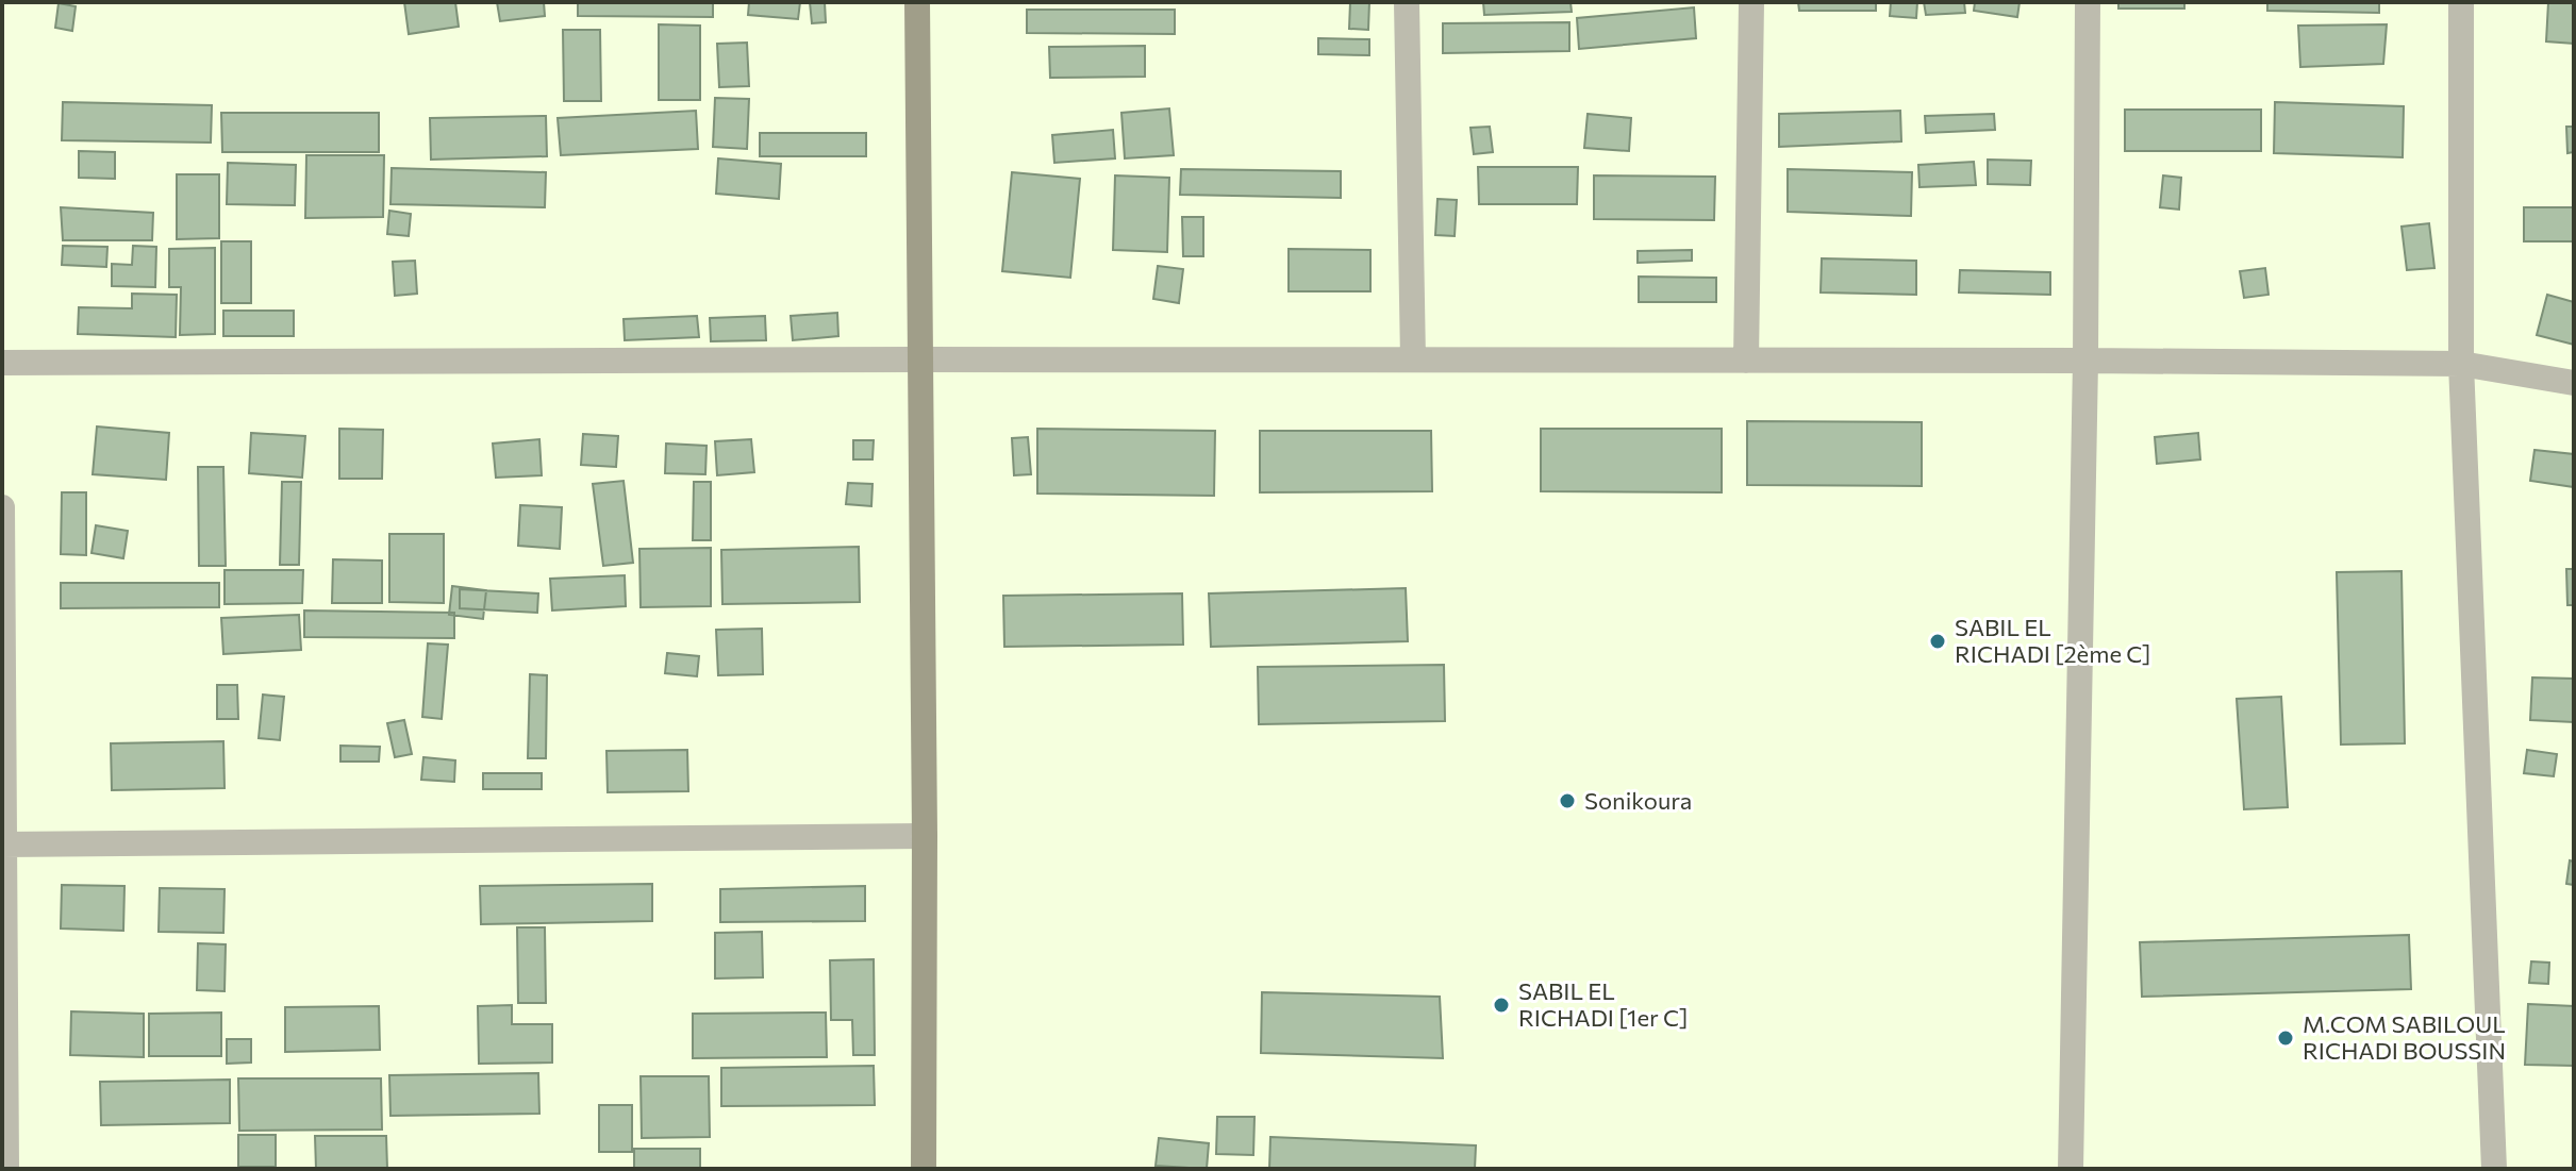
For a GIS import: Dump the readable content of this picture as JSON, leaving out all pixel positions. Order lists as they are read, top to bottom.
{
  "places": [
    "SABIL EL RICHADI [2ème C]",
    "Sonikoura",
    "SABIL EL RICHADI [1er C]",
    "M.COM SABILOUL RICHADI BOUSSIN"
  ]
}
